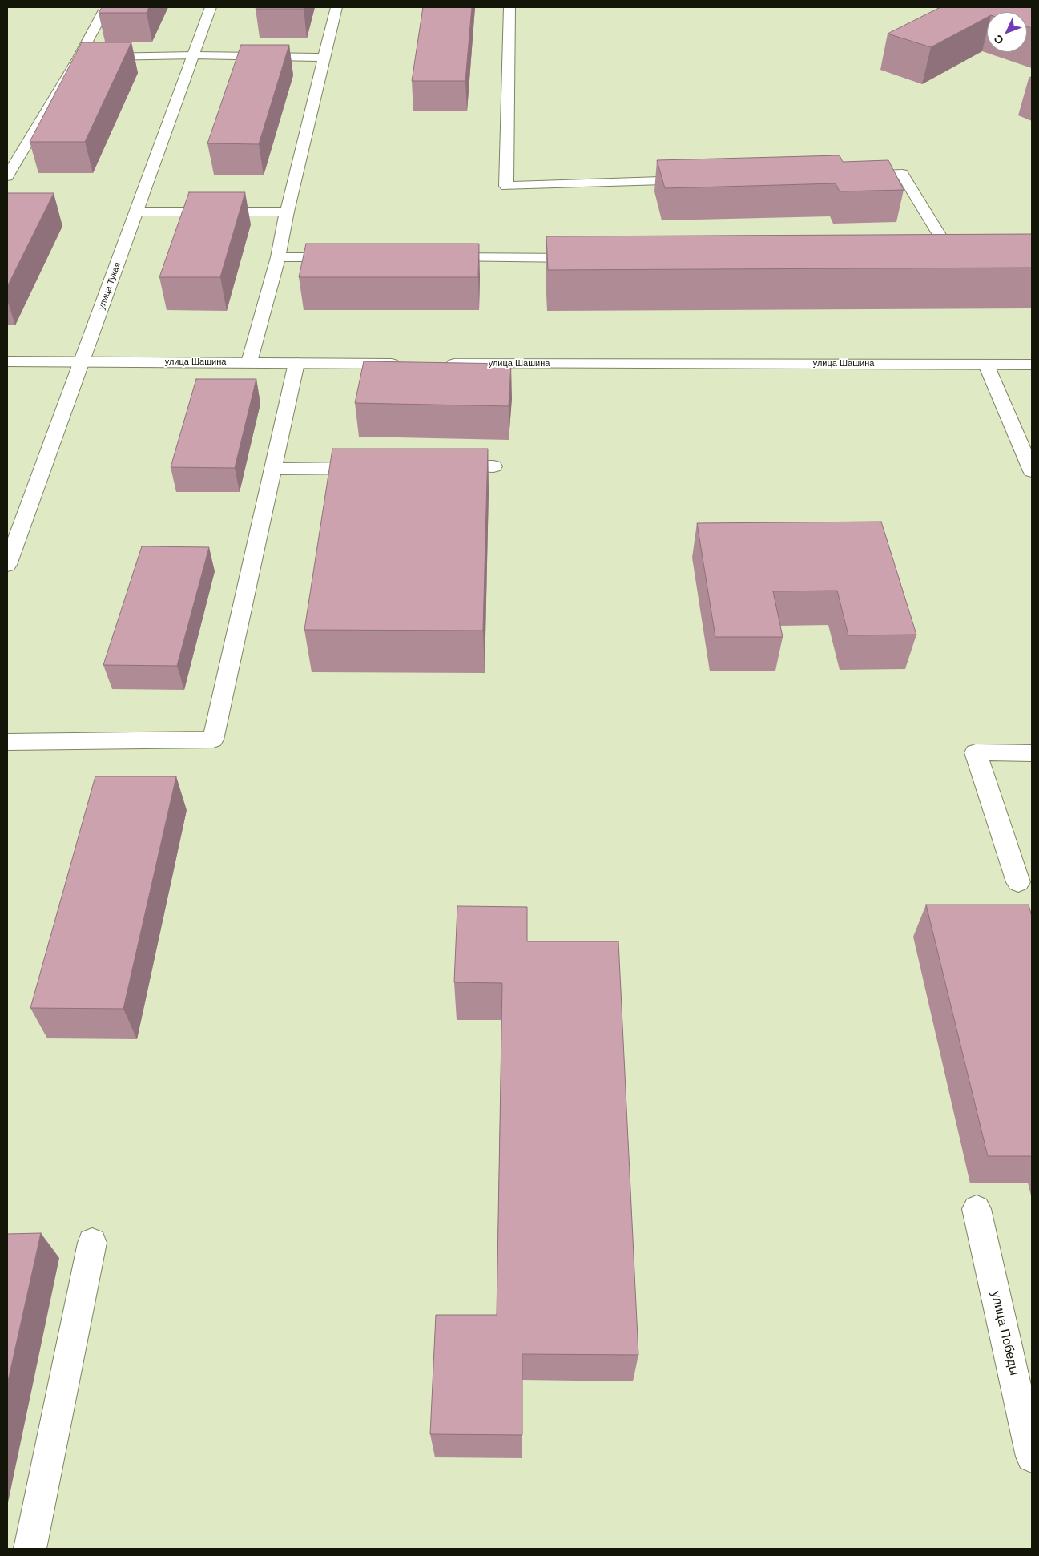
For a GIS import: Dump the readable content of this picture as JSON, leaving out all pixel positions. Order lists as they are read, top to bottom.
{
  "streets": {
    "street": ["улица Тукая", "улица Шашина", "улица Победы"]
  },
  "crossings": [
    ["улица Тукая", "улица Шашина"]
  ],
  "north": "bottom left"
}
